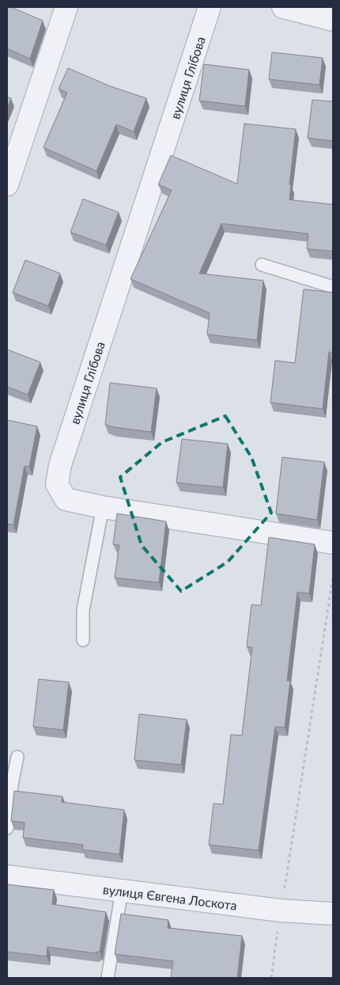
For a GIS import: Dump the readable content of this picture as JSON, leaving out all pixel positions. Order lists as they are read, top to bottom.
{
  "streets": {
    "street": ["вулиця Глібова", "вулиця Євгена Лоскота"]
  }
}
